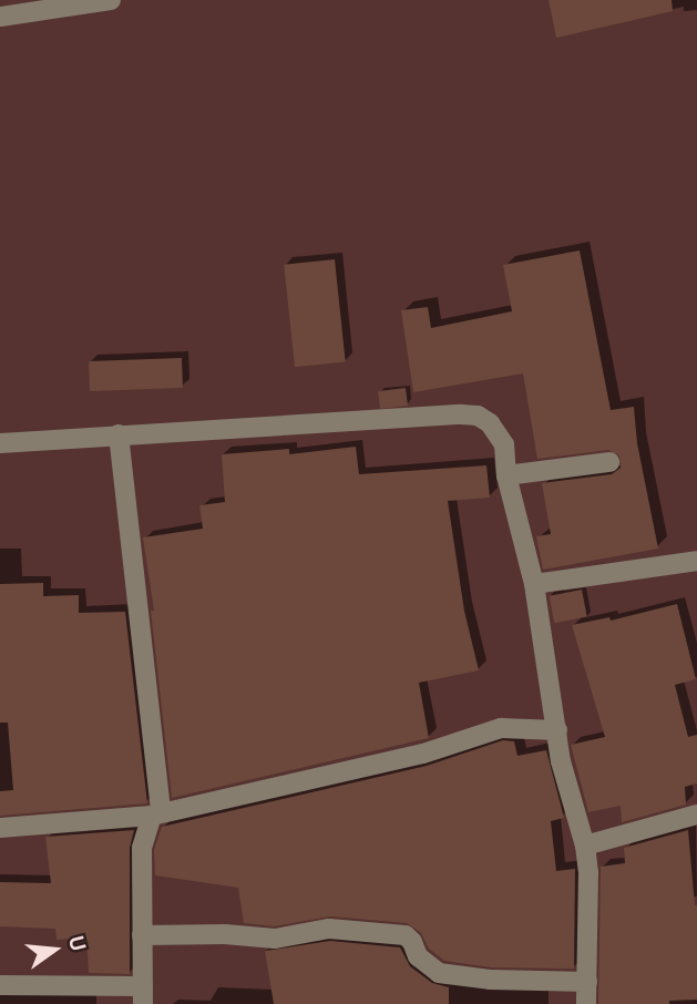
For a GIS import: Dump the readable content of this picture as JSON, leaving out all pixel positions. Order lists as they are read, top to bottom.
{
  "north": "right"
}
